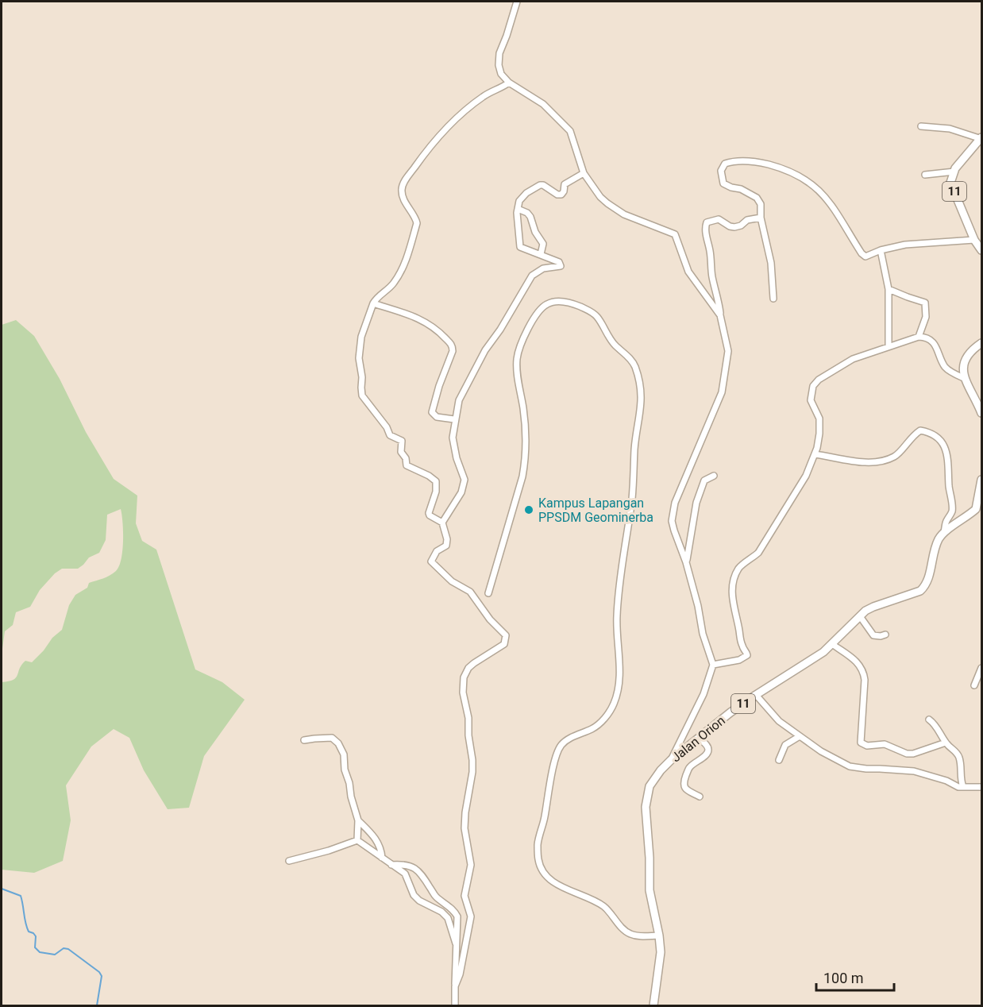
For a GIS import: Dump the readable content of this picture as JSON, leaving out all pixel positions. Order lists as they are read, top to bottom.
{
  "streets": {
    "highway": ["11", "Jalan Orion"]
  },
  "places": ["Kampus Lapangan PPSDM Geominerba"],
  "scale_bar": "100 m"
}
